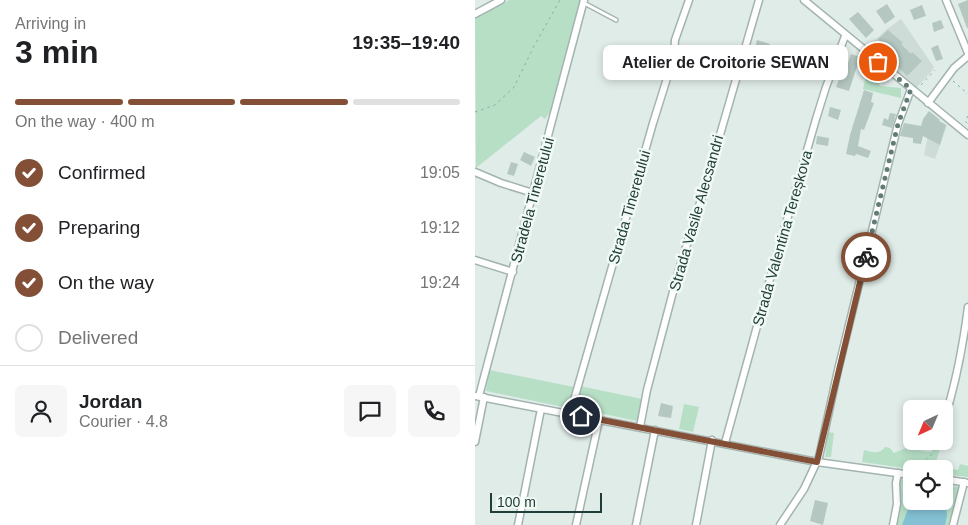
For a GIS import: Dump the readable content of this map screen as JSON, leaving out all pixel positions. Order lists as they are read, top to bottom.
{
  "streets": {
    "street": [
      "Stradela Tineretului",
      "Strada Tineretului",
      "Strada Vasile Alecsandri",
      "Strada Valentina Tereșkova"
    ]
  },
  "places": ["Atelier de Croitorie SEWAN"],
  "scale_bar": "100 m",
  "north": "bottom left",
  "page": {
    "heading": ["3 min", "Arriving in", "19:35–19:40"],
    "panel": ["Jordan", "Courier · 4.8"],
    "bubble": "Atelier de Croitorie SEWAN",
    "bar": "On the way · 400 m",
    "list": [
      ["Confirmed", "19:05"],
      ["Preparing", "19:12"],
      ["On the way", "19:24"],
      "Delivered"
    ],
    "scale": "100 m"
  }
}
